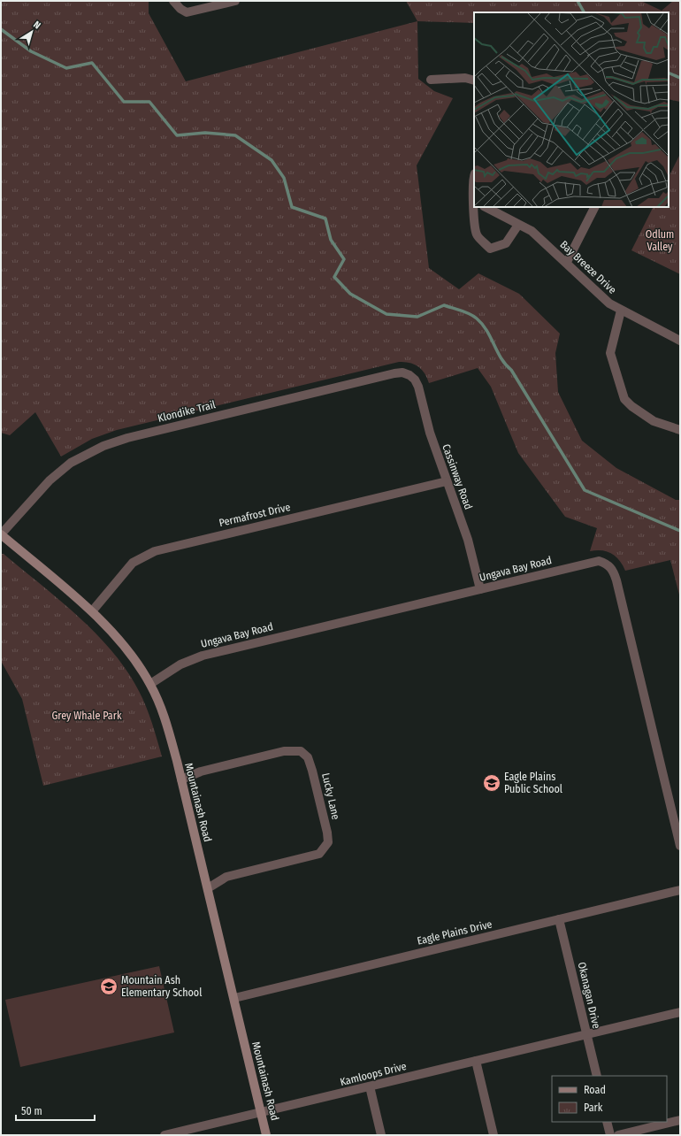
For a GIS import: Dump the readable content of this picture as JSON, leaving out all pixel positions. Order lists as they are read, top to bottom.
{
  "streets": {
    "street": [
      "Bay Breeze Drive",
      "Klondike Trail",
      "Cassinway Road",
      "Permafrost Drive",
      "Ungava Bay Road",
      "Lucky Lane",
      "Mountainash Road",
      "Eagle Plains Drive",
      "Okanagan Drive",
      "Kamloops Drive"
    ]
  },
  "crossings": [
    ["Klondike Trail", "Cassinway Road"],
    ["Klondike Trail", "Mountainash Road"],
    ["Cassinway Road", "Permafrost Drive"],
    ["Cassinway Road", "Ungava Bay Road"],
    ["Permafrost Drive", "Mountainash Road"],
    ["Ungava Bay Road", "Mountainash Road"],
    ["Lucky Lane", "Mountainash Road"],
    ["Mountainash Road", "Eagle Plains Drive"],
    ["Mountainash Road", "Kamloops Drive"],
    ["Eagle Plains Drive", "Okanagan Drive"],
    ["Okanagan Drive", "Kamloops Drive"]
  ],
  "parks": ["Odlum Valley", "Grey Whale Park"],
  "places": {
    "school or university": ["Eagle Plains Public School", "Mountain Ash Elementary School"]
  },
  "legend": ["Road", "Park"],
  "scale_bar": "50 m",
  "north": "top right"
}
